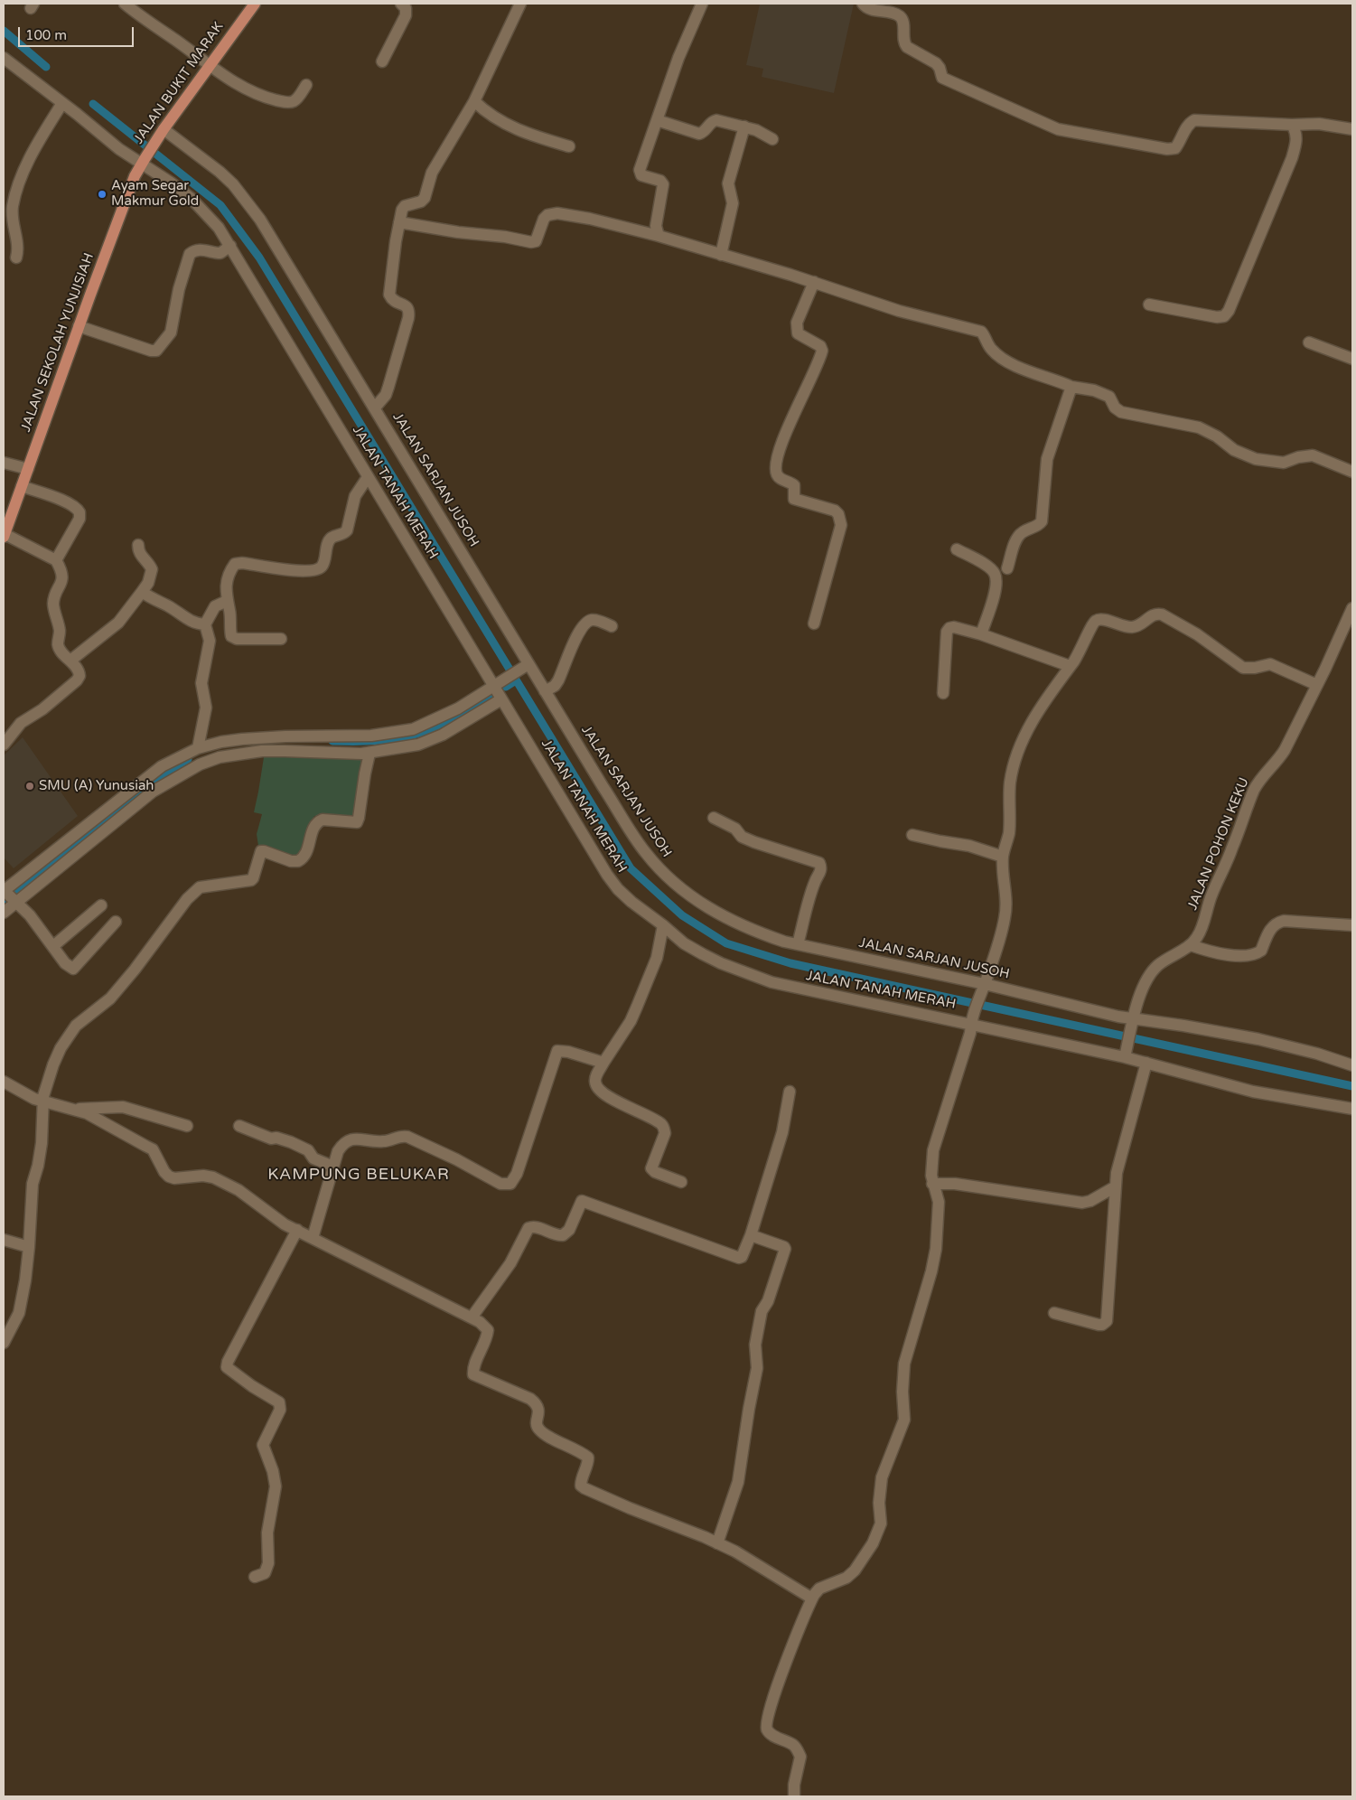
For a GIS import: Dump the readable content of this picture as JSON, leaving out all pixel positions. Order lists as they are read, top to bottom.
{
  "streets": {
    "main road": ["JALAN BUKIT MARAK", "JALAN SEKOLAH YUNJISIAH"],
    "street": ["JALAN SARJAN JUSOH", "JALAN TANAH MERAH", "JALAN POHON KEKU"]
  },
  "crossings": [
    ["JALAN BUKIT MARAK", "JALAN SEKOLAH YUNJISIAH"],
    ["JALAN BUKIT MARAK", "JALAN SARJAN JUSOH"],
    ["JALAN BUKIT MARAK", "JALAN TANAH MERAH"],
    ["JALAN SEKOLAH YUNJISIAH", "JALAN TANAH MERAH"],
    ["JALAN SARJAN JUSOH", "JALAN POHON KEKU"],
    ["JALAN TANAH MERAH", "JALAN POHON KEKU"]
  ],
  "districts": ["KAMPUNG BELUKAR"],
  "places": ["Ayam Segar Makmur Gold", "SMU (A) Yunusiah"],
  "scale_bar": "100 m"
}
